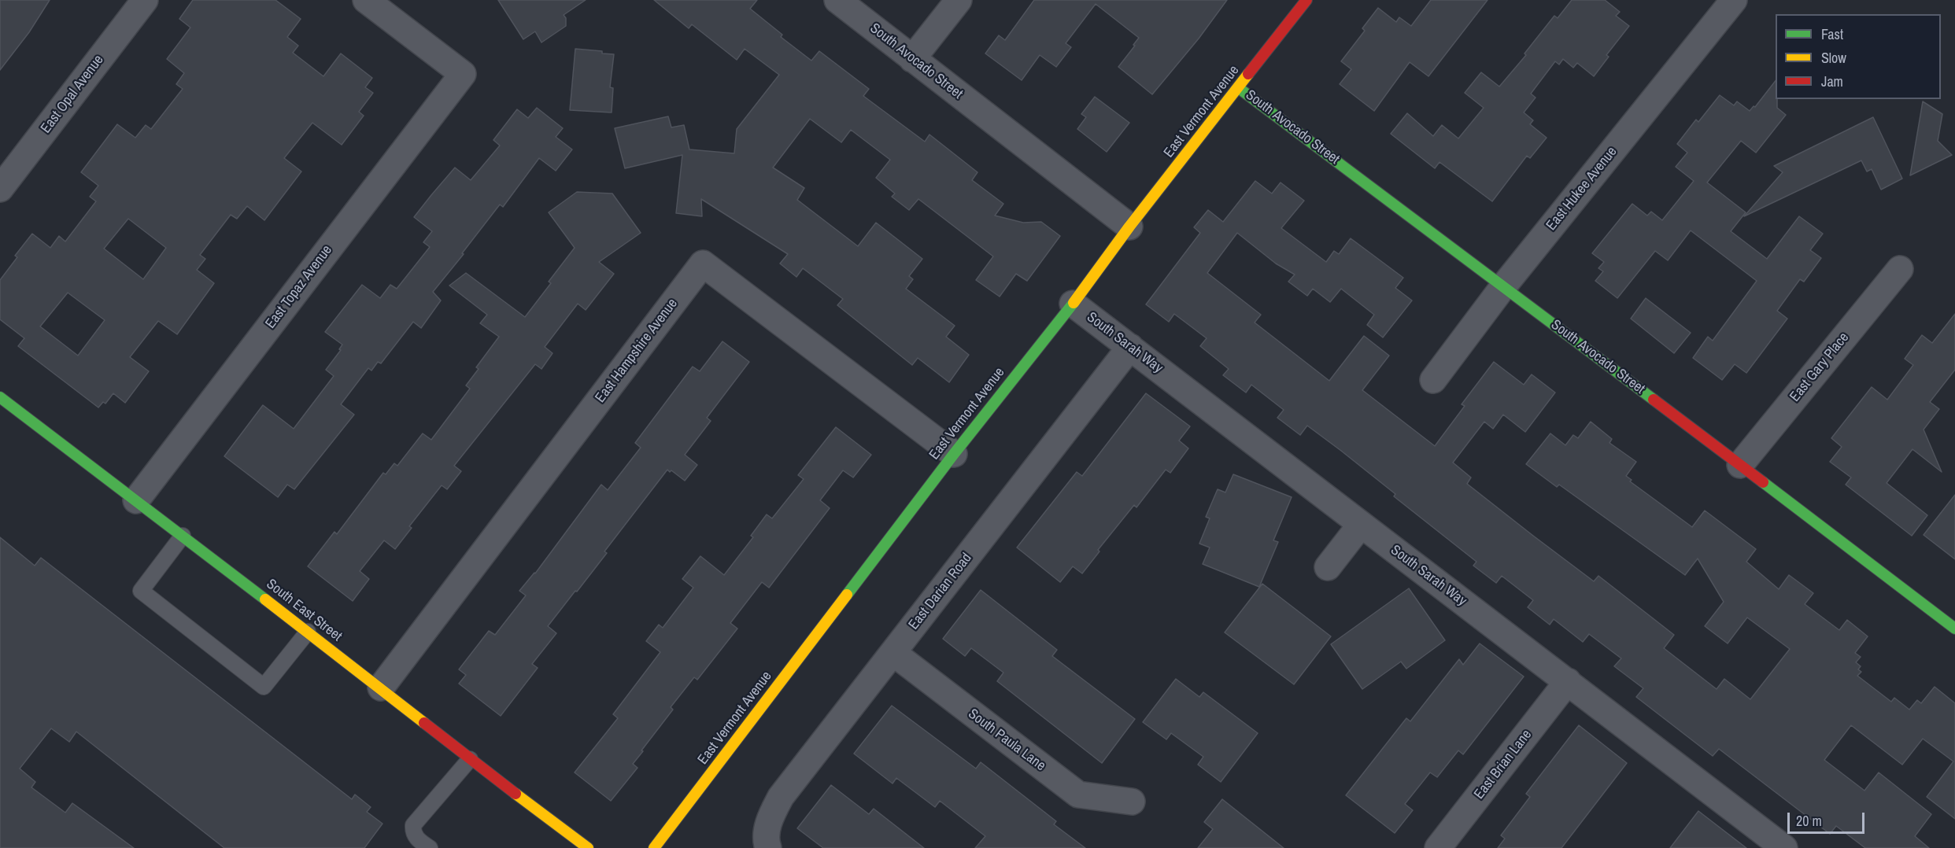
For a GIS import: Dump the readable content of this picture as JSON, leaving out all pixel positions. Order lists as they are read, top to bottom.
{
  "streets": {
    "street": [
      "South Avocado Street",
      "East Opal Avenue",
      "East Vermont Avenue",
      "East Hukee Avenue",
      "East Topaz Avenue",
      "South Sarah Way",
      "East Hampshire Avenue",
      "East Gary Place",
      "East Darian Road",
      "South East Street",
      "South Paula Lane",
      "East Brian Lane"
    ]
  },
  "crossings": [
    ["South Avocado Street", "East Vermont Avenue"],
    ["South Avocado Street", "East Hukee Avenue"],
    ["South Avocado Street", "East Gary Place"],
    ["East Vermont Avenue", "South Sarah Way"],
    ["East Vermont Avenue", "East Hampshire Avenue"],
    ["East Topaz Avenue", "South East Street"],
    ["South Sarah Way", "East Darian Road"],
    ["South Sarah Way", "East Brian Lane"],
    ["East Hampshire Avenue", "South East Street"],
    ["East Darian Road", "South Paula Lane"]
  ],
  "legend": ["Fast", "Slow", "Jam"],
  "scale_bar": "20 m"
}
